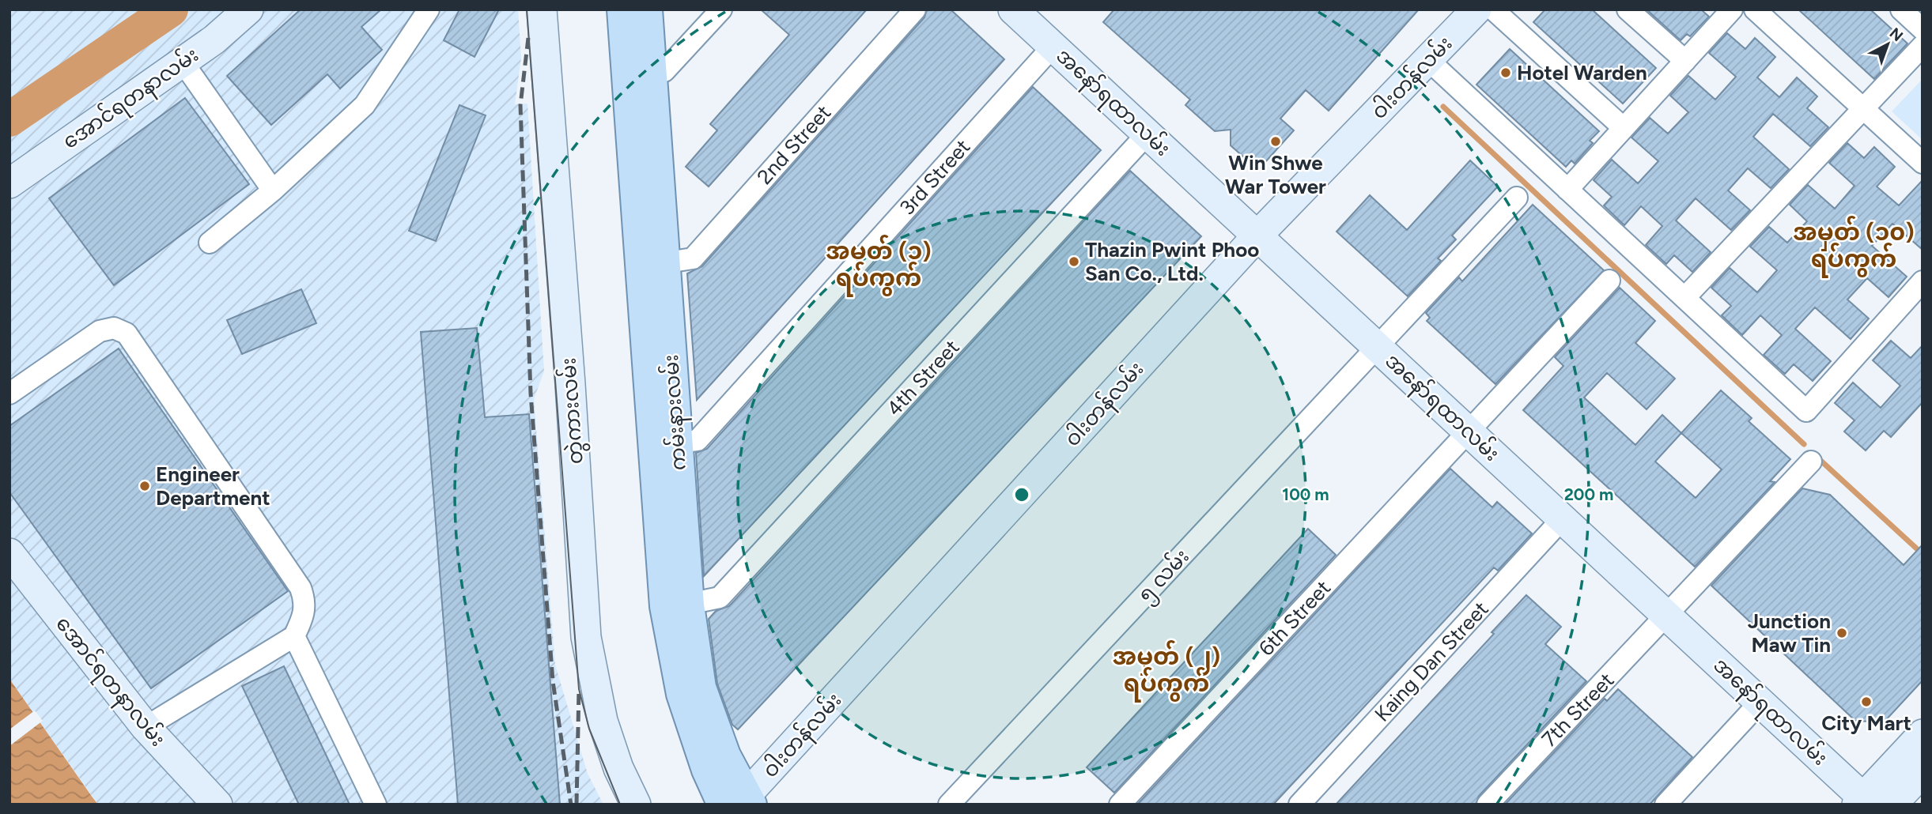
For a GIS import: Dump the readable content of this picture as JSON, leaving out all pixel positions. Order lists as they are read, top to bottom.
{
  "streets": {
    "main road": [
      "ဝါးတန်လမ်း",
      "အောင်ရတနာလမ်း",
      "အနော်ရထာလမ်း",
      "တွဲကားလမ်း",
      "ကမ်းနားလမ်း"
    ],
    "street": [
      "2nd Street",
      "3rd Street",
      "4th Street",
      "၅ လမ်း",
      "6th Street",
      "Kaing Dan Street",
      "7th Street"
    ]
  },
  "crossings": [
    ["ဝါးတန်လမ်း", "အနော်ရထာလမ်း"],
    ["ဝါးတန်လမ်း", "ကမ်းနားလမ်း"],
    ["အနော်ရထာလမ်း", "3rd Street"],
    ["အနော်ရထာလမ်း", "4th Street"],
    ["အနော်ရထာလမ်း", "၅ လမ်း"],
    ["အနော်ရထာလမ်း", "6th Street"],
    ["အနော်ရထာလမ်း", "Kaing Dan Street"],
    ["အနော်ရထာလမ်း", "7th Street"],
    ["2nd Street", "ကမ်းနားလမ်း"],
    ["3rd Street", "ကမ်းနားလမ်း"],
    ["4th Street", "ကမ်းနားလမ်း"]
  ],
  "districts": ["အမှတ် (၁၀) ရပ်ကွက်", "အမှတ် (၁) ရပ်ကွက်", "အမှတ် (၂) ရပ်ကွက်"],
  "places": [
    "Hotel Warden",
    "Win Shwe War Tower",
    "Thazin Pwint Phoo San Co., Ltd.",
    "Engineer Department",
    "Junction Maw Tin",
    "City Mart"
  ],
  "north": "top right",
  "rings": ["100 m", "200 m"]
}
